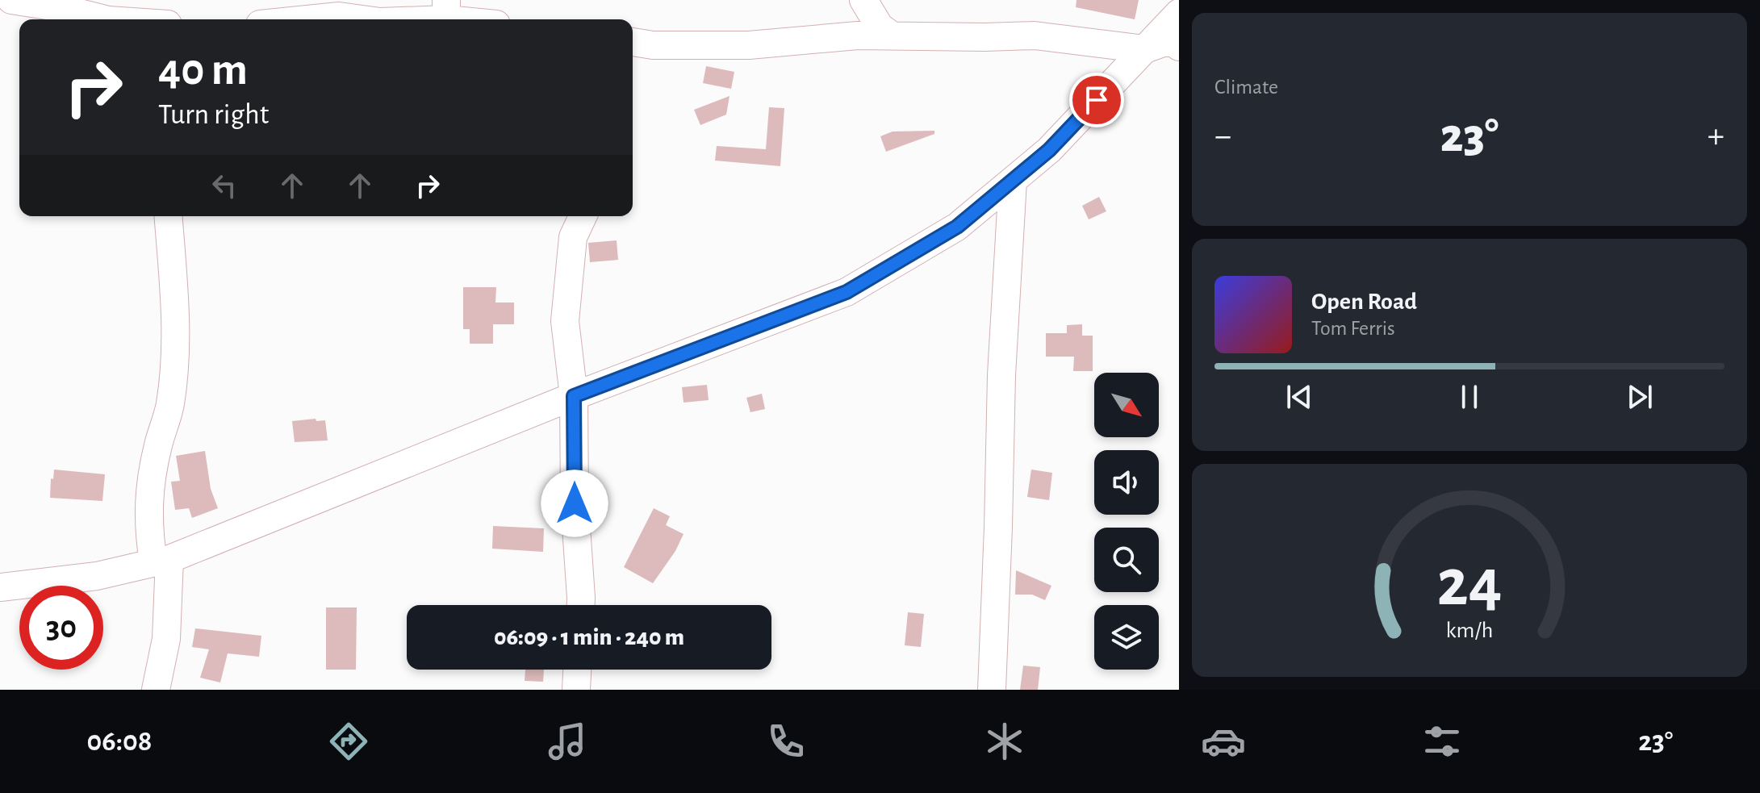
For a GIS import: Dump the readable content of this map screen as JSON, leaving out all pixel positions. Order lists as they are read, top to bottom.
{
  "north": "bottom right",
  "page": {
    "tile": "Climate",
    "turn": ["40 m", "Turn right"],
    "heat": ["−", "23°", "+"],
    "song": ["Open Road", "Tom Ferris"],
    "limit": "30",
    "trip": "06:09 · 1 min · 240 m",
    "tabs": ["06:08", "23°"],
    "gauge": ["24", "km/h"]
  }
}
